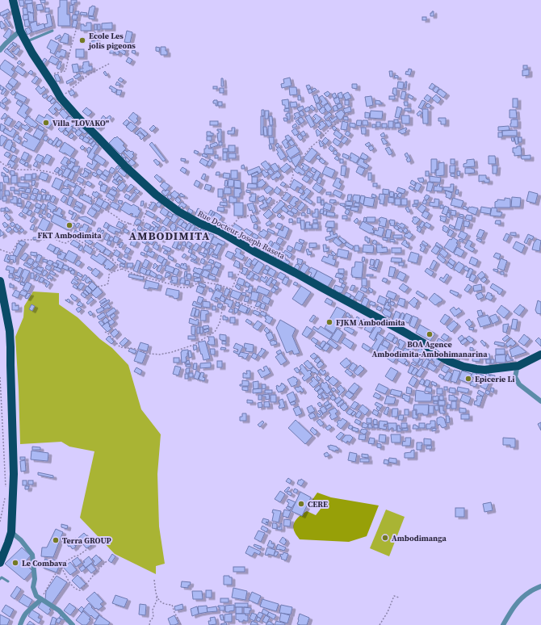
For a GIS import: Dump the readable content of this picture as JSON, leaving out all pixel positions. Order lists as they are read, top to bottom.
{
  "streets": {
    "main road": ["Rue Docteur Joseph Raseta"]
  },
  "districts": ["AMBODIMITA"],
  "places": [
    "Ecole Les jolis pigeons",
    "Villa \"LOVAKO\"",
    "FKT Ambodimita",
    "FJKM Ambodimita",
    "BOA Agence Ambodimita-Ambohimanarina",
    "Epicerie Li",
    "CERE",
    "Ambodimanga",
    "Terra GROUP",
    "Le Combava"
  ]
}
